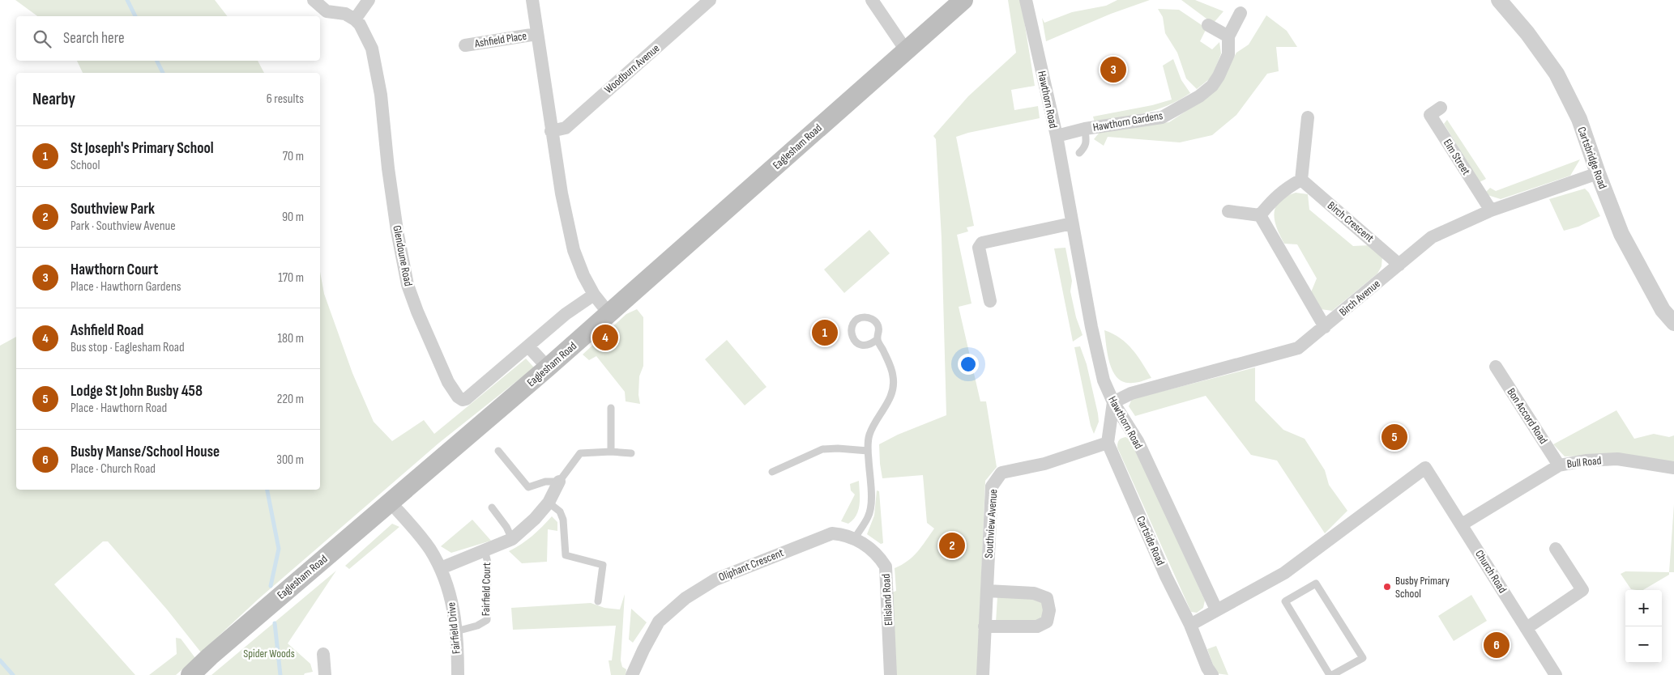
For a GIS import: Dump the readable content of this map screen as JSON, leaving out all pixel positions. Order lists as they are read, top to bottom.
{
  "streets": {
    "main road": ["Eaglesham Road"],
    "street": [
      "Ashfield Place",
      "Woodburn Avenue",
      "Hawthorn Road",
      "Hawthorn Gardens",
      "Elm Street",
      "Cartsbridge Road",
      "Birch Crescent",
      "Glendoune Road",
      "Birch Avenue",
      "Bon Accord Road",
      "Bull Road",
      "Southview Avenue",
      "Cartside Road",
      "Oliphant Crescent",
      "Church Road",
      "Fairfield Court",
      "Ellisland Road",
      "Fairfield Drive"
    ]
  },
  "crossings": [
    ["Hawthorn Road", "Hawthorn Gardens"],
    ["Hawthorn Road", "Birch Avenue"],
    ["Hawthorn Road", "Church Road"],
    ["Eaglesham Road", "Fairfield Drive"],
    ["Elm Street", "Birch Avenue"],
    ["Cartsbridge Road", "Birch Avenue"],
    ["Birch Crescent", "Birch Avenue"],
    ["Bon Accord Road", "Bull Road"],
    ["Bull Road", "Church Road"],
    ["Southview Avenue", "Cartside Road"],
    ["Oliphant Crescent", "Ellisland Road"],
    ["Fairfield Court", "Fairfield Drive"]
  ],
  "parks": ["Spider Woods"],
  "places": ["Busby Primary School"],
  "page": {
    "search": "Search here",
    "pins": [
      "3",
      "1",
      "4",
      "5",
      "2",
      "6"
    ],
    "heading": ["Nearby", "6 results"],
    "list": [
      {
        "mark": "1",
        "name": "St Joseph's Primary School",
        "note": "School",
        "value": "70 m"
      },
      {
        "mark": "2",
        "name": "Southview Park",
        "note": "Park · Southview Avenue",
        "value": "90 m"
      },
      {
        "mark": "3",
        "name": "Hawthorn Court",
        "note": "Place · Hawthorn Gardens",
        "value": "170 m"
      },
      {
        "mark": "4",
        "name": "Ashfield Road",
        "note": "Bus stop · Eaglesham Road",
        "value": "180 m"
      },
      {
        "mark": "5",
        "name": "Lodge St John Busby 458",
        "note": "Place · Hawthorn Road",
        "value": "220 m"
      },
      {
        "mark": "6",
        "name": "Busby Manse/School House",
        "note": "Place · Church Road",
        "value": "300 m"
      }
    ],
    "map_buttons": ["+", "−"]
  }
}
